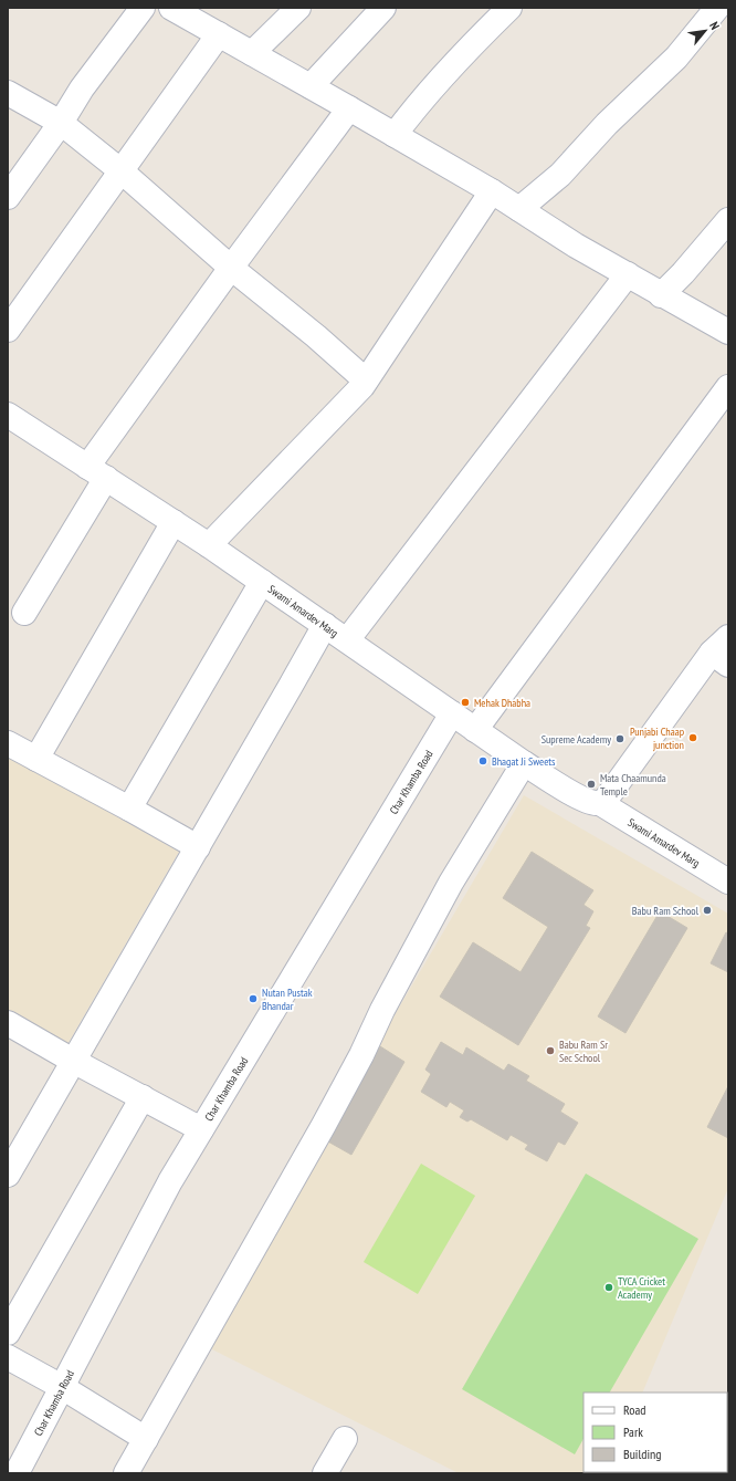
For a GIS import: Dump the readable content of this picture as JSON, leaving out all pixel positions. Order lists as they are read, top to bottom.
{
  "streets": {
    "street": ["Swami Amardev Marg", "Char Khamba Road"]
  },
  "crossings": [
    ["Swami Amardev Marg", "Char Khamba Road"]
  ],
  "places": [
    "Mehak Dhabha",
    "Punjabi Chaap junction",
    "Supreme Academy",
    "Bhagat Ji Sweets",
    "Mata Chaamunda Temple",
    "Babu Ram School",
    "Nutan Pustak Bhandar",
    "Babu Ram Sr Sec School",
    "TYCA Cricket Academy"
  ],
  "legend": ["Road", "Park", "Building"],
  "north": "top right"
}
